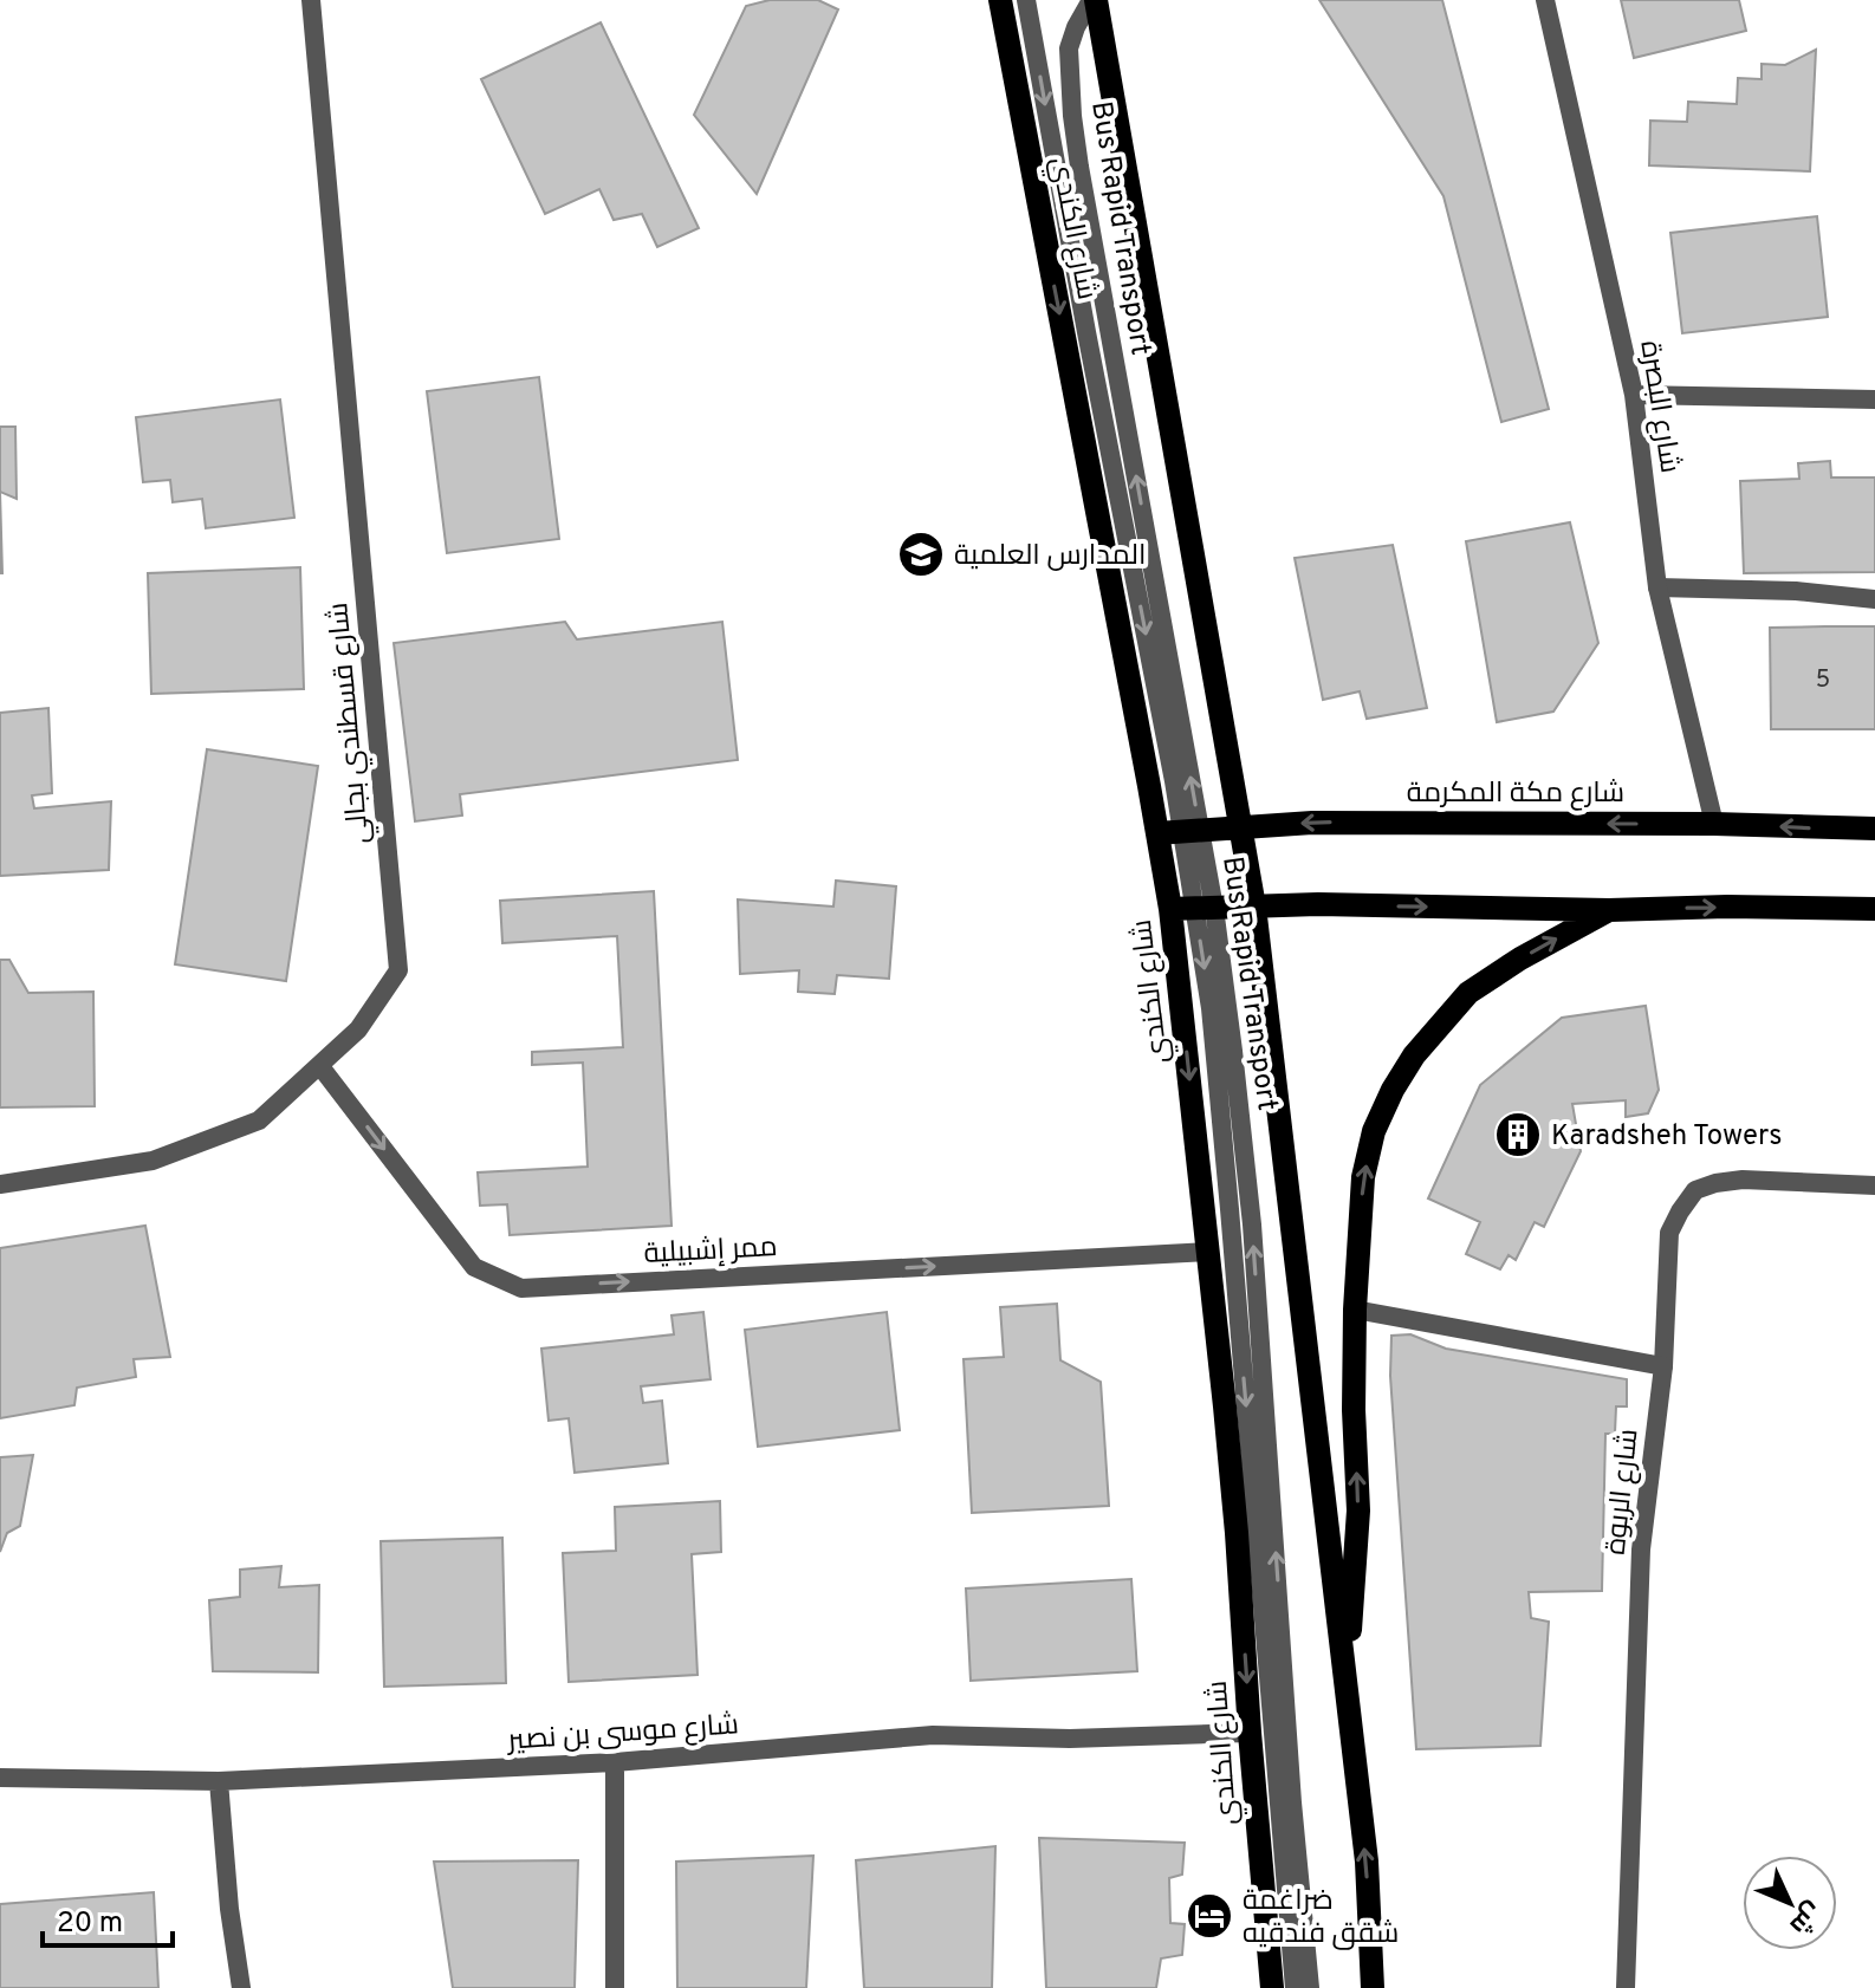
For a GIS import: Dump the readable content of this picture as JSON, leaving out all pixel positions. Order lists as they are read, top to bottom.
{
  "streets": {
    "main road": ["شارع الكندي", "شارع مكة المكرمة"],
    "street": [
      "Bus Rapid Transport",
      "شارع البصرة",
      "شارع قسطندي بجالي",
      "ممر إشبيلية",
      "شارع الربوة",
      "شارع موسى بن نصير"
    ]
  },
  "crossings": [
    ["شارع الكندي", "Bus Rapid Transport"],
    ["شارع الكندي", "شارع مكة المكرمة"],
    ["شارع الكندي", "ممر إشبيلية"],
    ["شارع الكندي", "شارع موسى بن نصير"],
    ["Bus Rapid Transport", "شارع مكة المكرمة"],
    ["شارع البصرة", "شارع مكة المكرمة"],
    ["شارع قسطندي بجالي", "ممر إشبيلية"]
  ],
  "one_way": ["ممر إشبيلية"],
  "places": {
    "school or university": ["المدارس العلمية"],
    "building": ["Karadsheh Towers"],
    "hotel": ["ضراغمة شقق فندقيه"]
  },
  "house_numbers": ["5"],
  "scale_bar": "20 m",
  "north": "bottom right"
}
